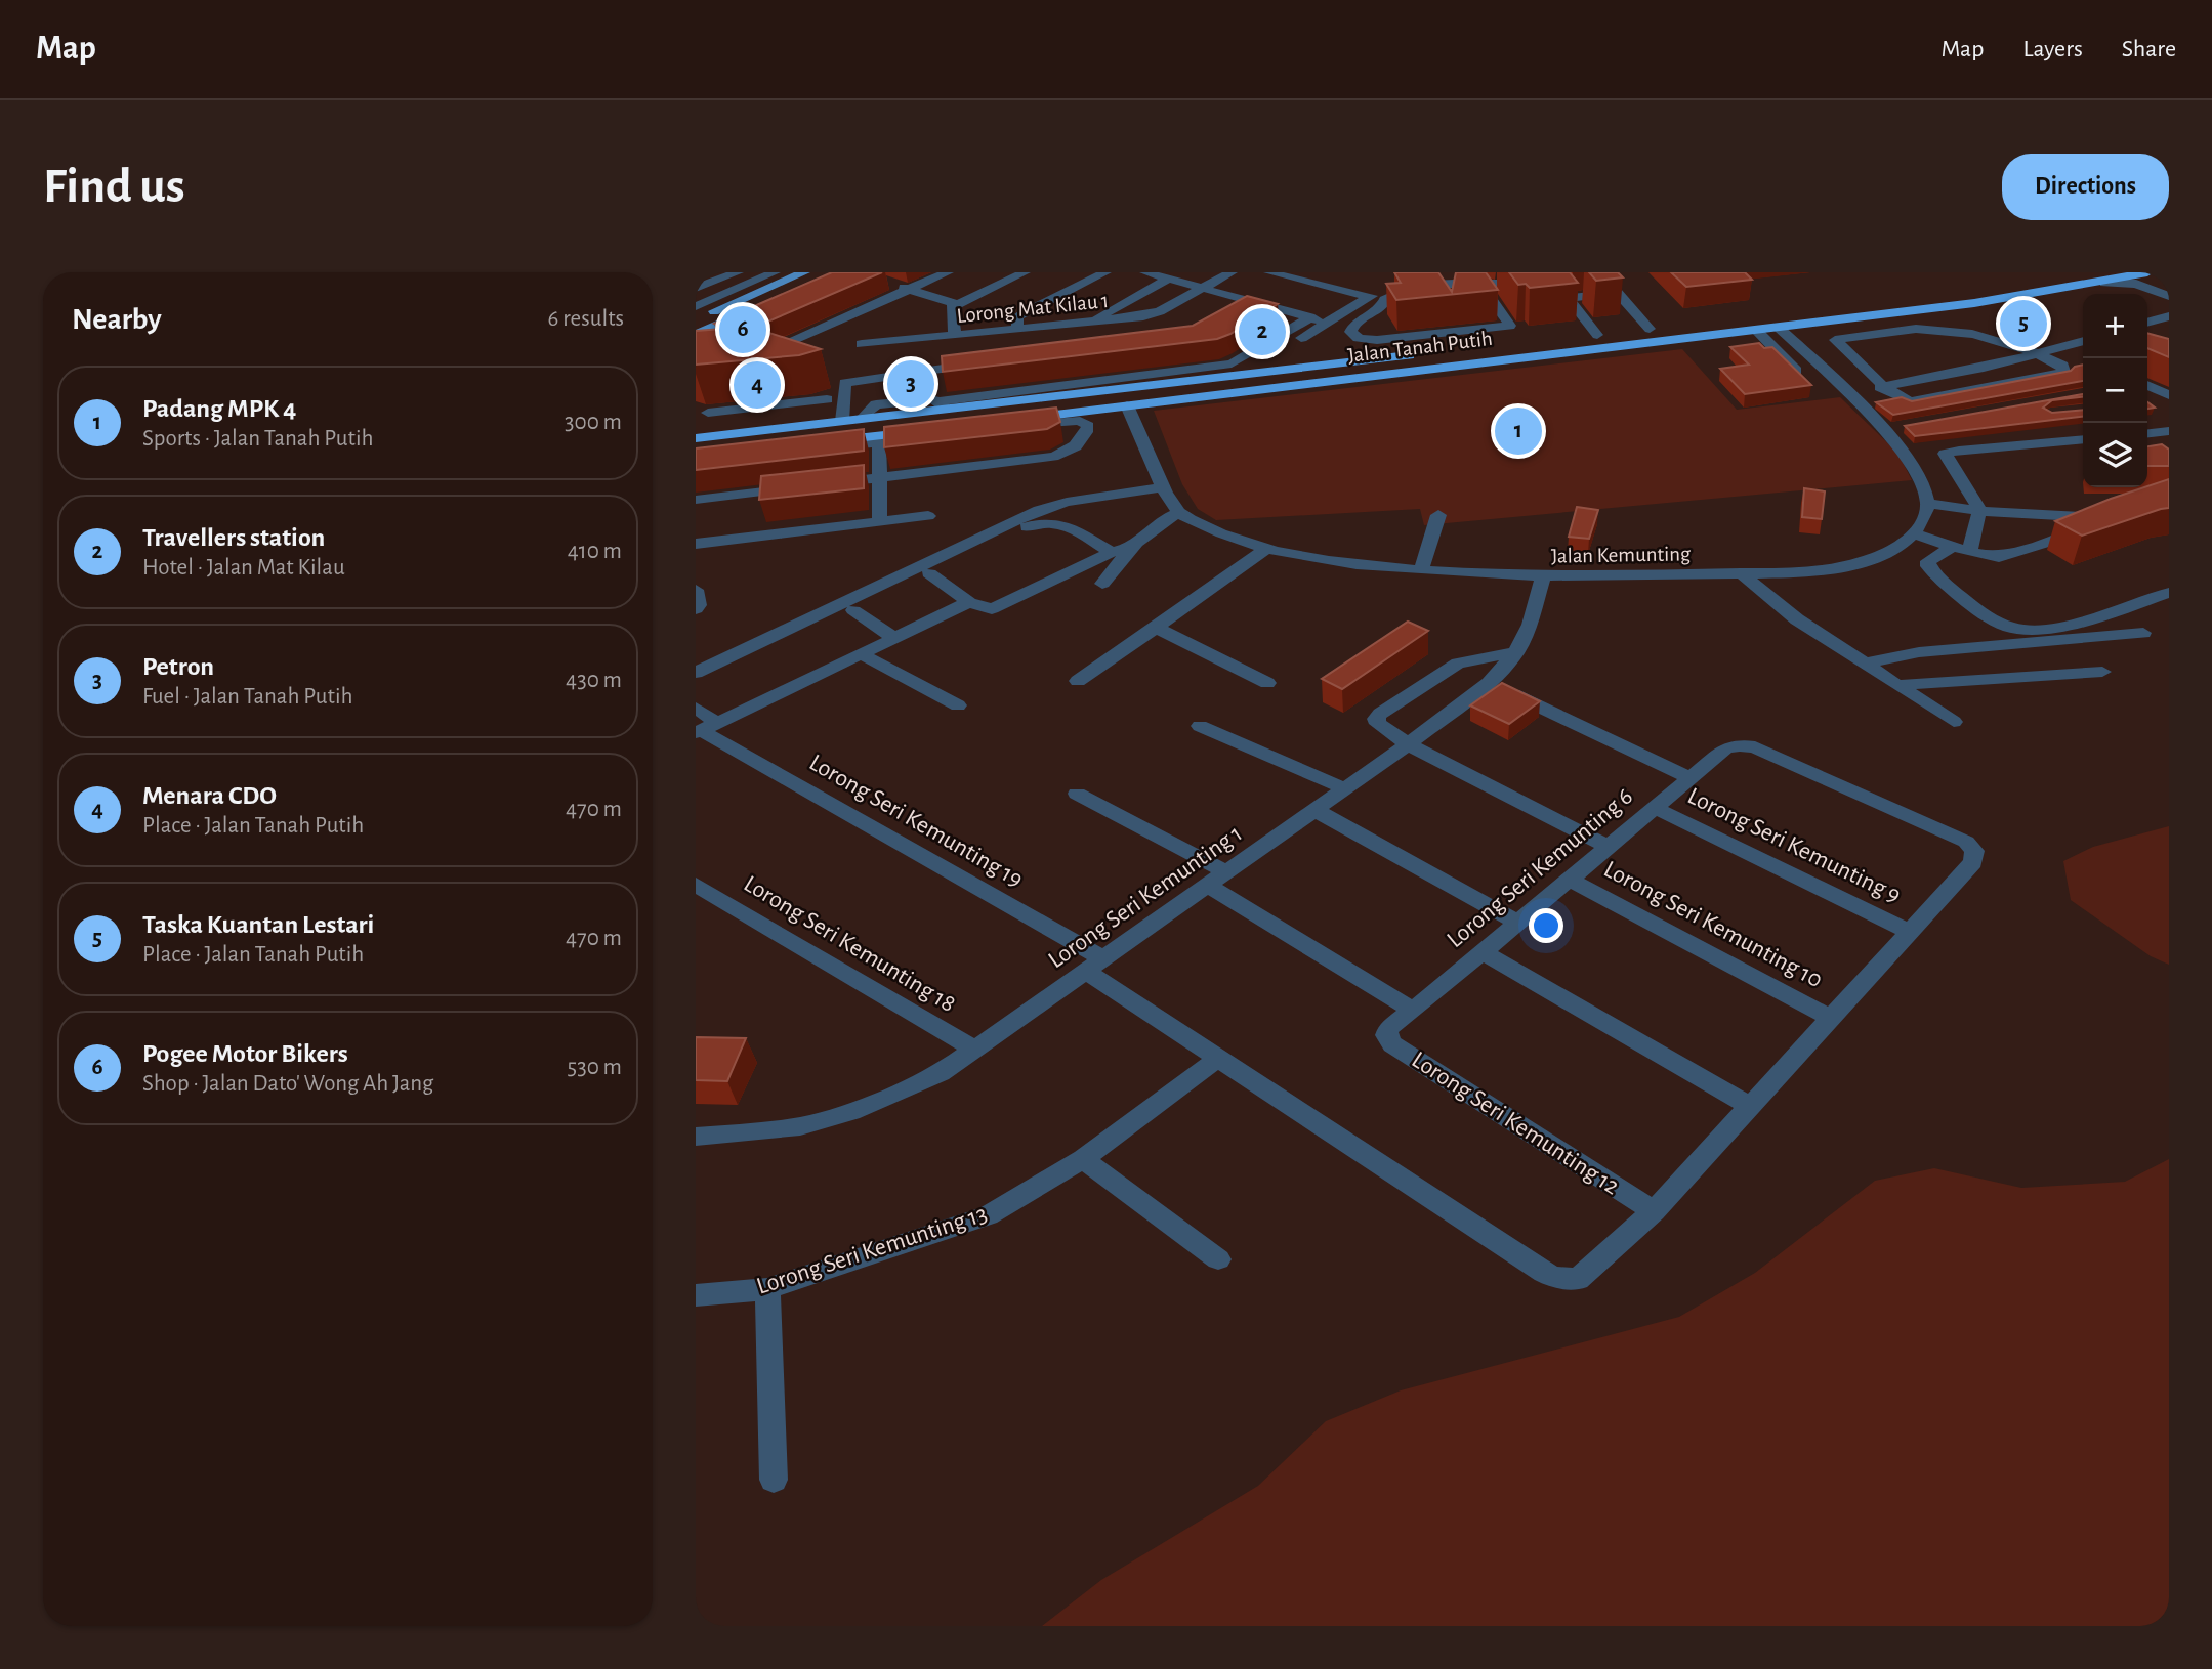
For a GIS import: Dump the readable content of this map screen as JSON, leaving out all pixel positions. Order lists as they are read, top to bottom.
{
  "streets": {
    "highway": ["Jalan Tanah Putih"],
    "street": [
      "Lorong Mat Kilau 1",
      "Jalan Kemunting",
      "Lorong Seri Kemunting 19",
      "Lorong Seri Kemunting 9",
      "Lorong Seri Kemunting 6",
      "Lorong Seri Kemunting 1",
      "Lorong Seri Kemunting 10",
      "Lorong Seri Kemunting 18",
      "Lorong Seri Kemunting 12",
      "Lorong Seri Kemunting 13"
    ]
  },
  "crossings": [
    ["Jalan Tanah Putih", "Jalan Kemunting"],
    ["Jalan Kemunting", "Lorong Seri Kemunting 1"],
    ["Lorong Seri Kemunting 19", "Lorong Seri Kemunting 9"],
    ["Lorong Seri Kemunting 19", "Lorong Seri Kemunting 6"],
    ["Lorong Seri Kemunting 19", "Lorong Seri Kemunting 1"],
    ["Lorong Seri Kemunting 19", "Lorong Seri Kemunting 10"],
    ["Lorong Seri Kemunting 19", "Lorong Seri Kemunting 12"],
    ["Lorong Seri Kemunting 19", "Lorong Seri Kemunting 13"],
    ["Lorong Seri Kemunting 9", "Lorong Seri Kemunting 6"],
    ["Lorong Seri Kemunting 6", "Lorong Seri Kemunting 10"],
    ["Lorong Seri Kemunting 6", "Lorong Seri Kemunting 12"],
    ["Lorong Seri Kemunting 1", "Lorong Seri Kemunting 18"]
  ],
  "page": {
    "header": "Map",
    "nav": ["Map", "Layers", "Share"],
    "buttons": "Directions",
    "title": "Find us",
    "heading": ["Nearby", "6 results"],
    "map_buttons": ["+", "−"],
    "pins": [
      "5",
      "6",
      "2",
      "3",
      "4",
      "1"
    ],
    "list": [
      {
        "mark": "1",
        "name": "Padang MPK 4",
        "note": "Sports · Jalan Tanah Putih",
        "value": "300 m"
      },
      {
        "mark": "2",
        "name": "Travellers station",
        "note": "Hotel · Jalan Mat Kilau",
        "value": "410 m"
      },
      {
        "mark": "3",
        "name": "Petron",
        "note": "Fuel · Jalan Tanah Putih",
        "value": "430 m"
      },
      {
        "mark": "4",
        "name": "Menara CDO",
        "note": "Place · Jalan Tanah Putih",
        "value": "470 m"
      },
      {
        "mark": "5",
        "name": "Taska Kuantan Lestari",
        "note": "Place · Jalan Tanah Putih",
        "value": "470 m"
      },
      {
        "mark": "6",
        "name": "Pogee Motor Bikers",
        "note": "Shop · Jalan Dato' Wong Ah Jang",
        "value": "530 m"
      }
    ]
  }
}
